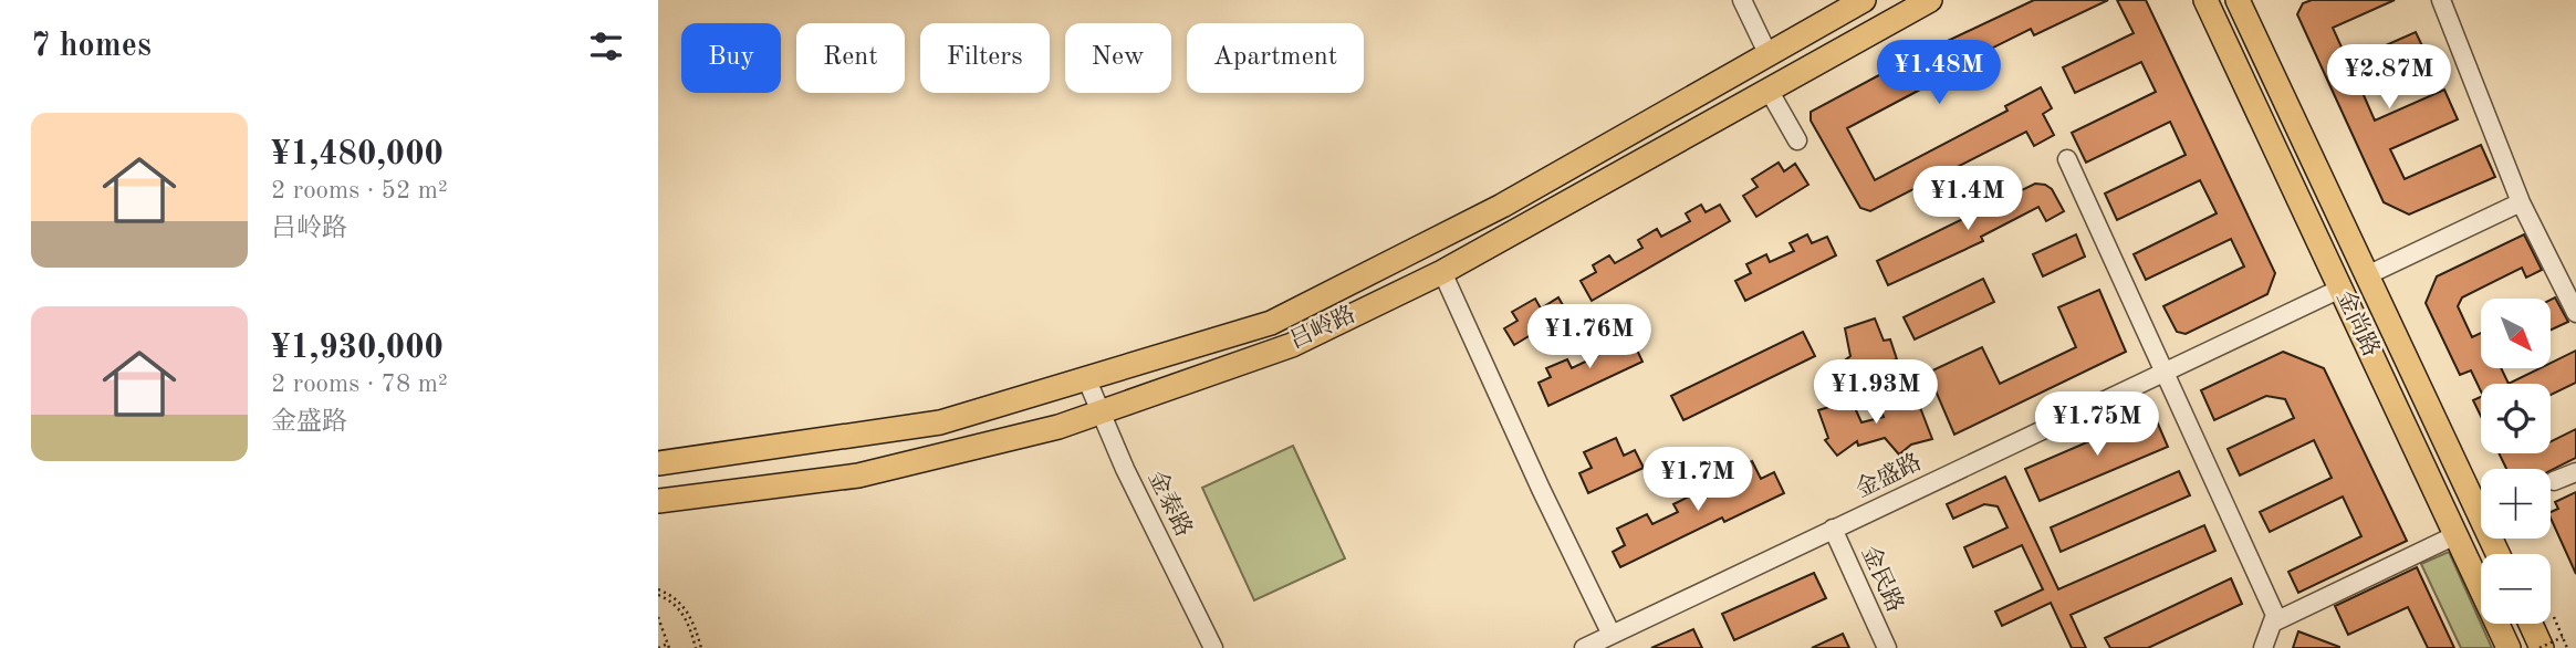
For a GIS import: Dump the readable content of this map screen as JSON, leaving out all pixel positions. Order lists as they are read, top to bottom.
{
  "streets": {
    "main road": ["金尚路", "吕岭路"],
    "street": ["金盛路", "金泰路", "金民路"]
  },
  "crossings": [
    ["金尚路", "金盛路"],
    ["吕岭路", "金泰路"],
    ["金盛路", "金民路"]
  ],
  "north": "bottom right",
  "page": {
    "heading": "7 homes",
    "chip": [
      "Buy",
      "Rent",
      "Filters",
      "New",
      "Apartment"
    ],
    "price": [
      "¥1.48M",
      "¥2.87M",
      "¥1.4M",
      "¥1.76M",
      "¥1.93M",
      "¥1.75M",
      "¥1.7M"
    ],
    "list": [
      {
        "name": "¥1,480,000",
        "note": "2 rooms · 52 m² · 吕岭路"
      },
      {
        "name": "¥1,930,000",
        "note": "2 rooms · 78 m² · 金盛路"
      }
    ],
    "map_buttons": ["+", "−"]
  }
}
